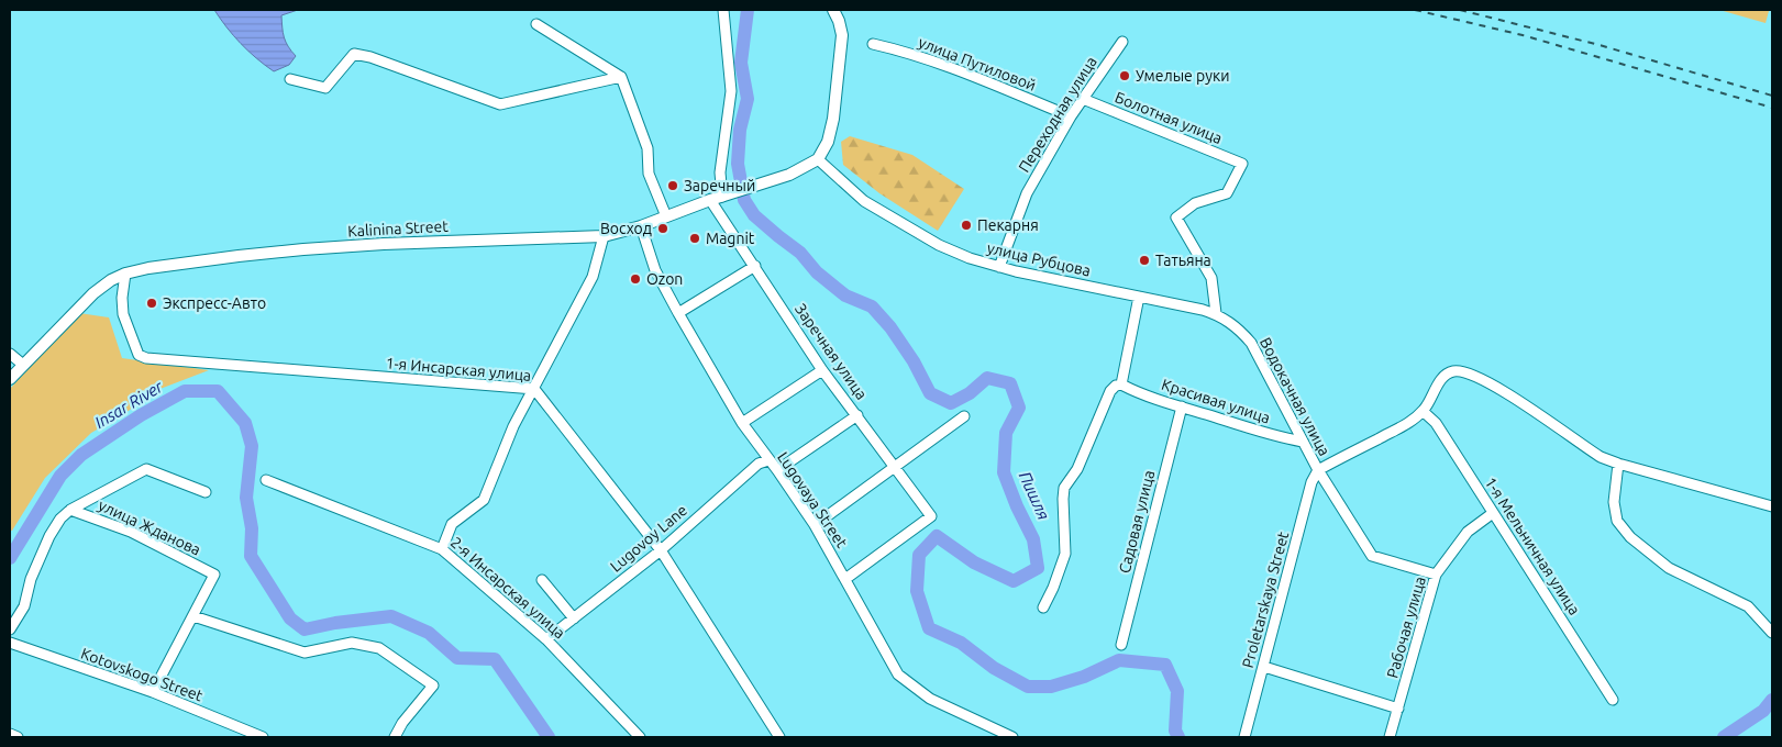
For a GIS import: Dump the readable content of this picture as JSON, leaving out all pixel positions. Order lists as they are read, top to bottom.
{
  "streets": {
    "main road": ["Kalinina Street"],
    "street": [
      "улица Путиловой",
      "Переходная улица",
      "Болотная улица",
      "улица Рубцова",
      "Заречная улица",
      "1-я Инсарская улица",
      "Водокачная улица",
      "Красивая улица",
      "Lugovaya Street",
      "Садовая улица",
      "улица Жданова",
      "Lugovoy Lane",
      "1-я Мельничная улица",
      "2-я Инсарская улица",
      "Proletarskaya Street",
      "Рабочая улица",
      "Kotovskogo Street"
    ]
  },
  "crossings": [
    ["улица Путиловой", "Переходная улица"],
    ["Переходная улица", "Болотная улица"],
    ["Переходная улица", "улица Рубцова"],
    ["Болотная улица", "улица Рубцова"],
    ["Болотная улица", "Водокачная улица"],
    ["Kalinina Street", "улица Рубцова"],
    ["Kalinina Street", "Заречная улица"],
    ["Kalinina Street", "1-я Инсарская улица"],
    ["Kalinina Street", "Lugovaya Street"],
    ["улица Рубцова", "Водокачная улица"],
    ["Заречная улица", "Lugovaya Street"],
    ["1-я Инсарская улица", "Lugovoy Lane"],
    ["Водокачная улица", "Красивая улица"],
    ["Водокачная улица", "Proletarskaya Street"],
    ["Водокачная улица", "Рабочая улица"],
    ["Красивая улица", "Садовая улица"],
    ["Lugovaya Street", "Lugovoy Lane"],
    ["Lugovoy Lane", "2-я Инсарская улица"],
    ["1-я Мельничная улица", "Рабочая улица"]
  ],
  "water": ["Insar River", "Пишля"],
  "places": [
    "Умелые руки",
    "Заречный",
    "Пекарня",
    "Восход",
    "Magnit",
    "Татьяна",
    "Ozon",
    "Экспресс-Авто"
  ]
}
